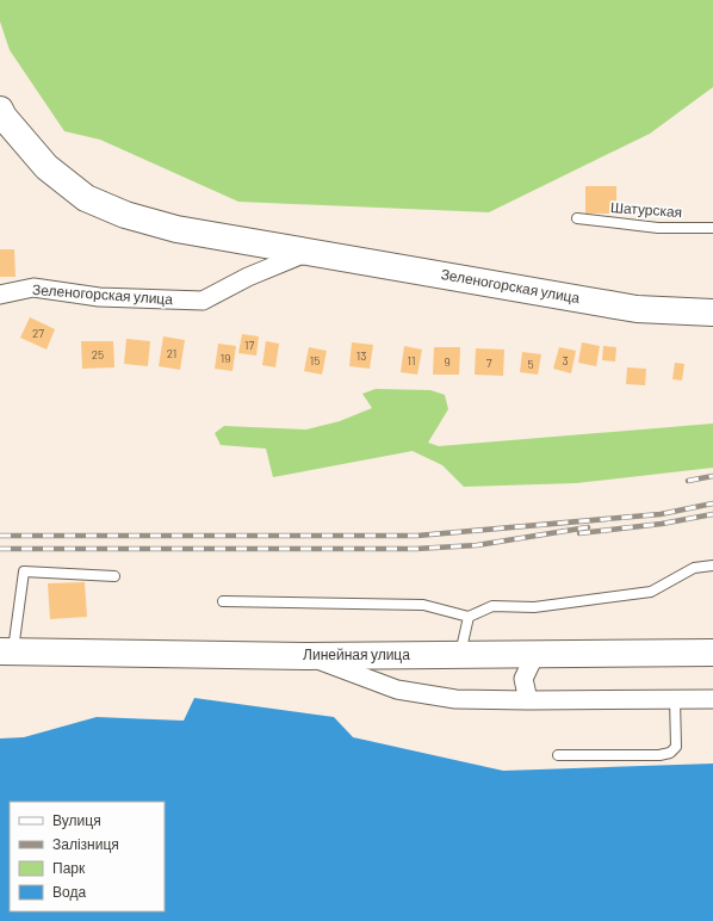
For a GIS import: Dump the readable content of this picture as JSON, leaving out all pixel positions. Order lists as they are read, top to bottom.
{
  "streets": {
    "main road": ["Зеленогорская улица", "Линейная улица"],
    "lane": ["Шатурская"]
  },
  "house_numbers": [
    "27",
    "17",
    "21",
    "25",
    "13",
    "19",
    "15",
    "11",
    "3",
    "9",
    "7",
    "5"
  ],
  "legend": [
    "Вулиця",
    "Залізниця",
    "Парк",
    "Вода"
  ]
}
